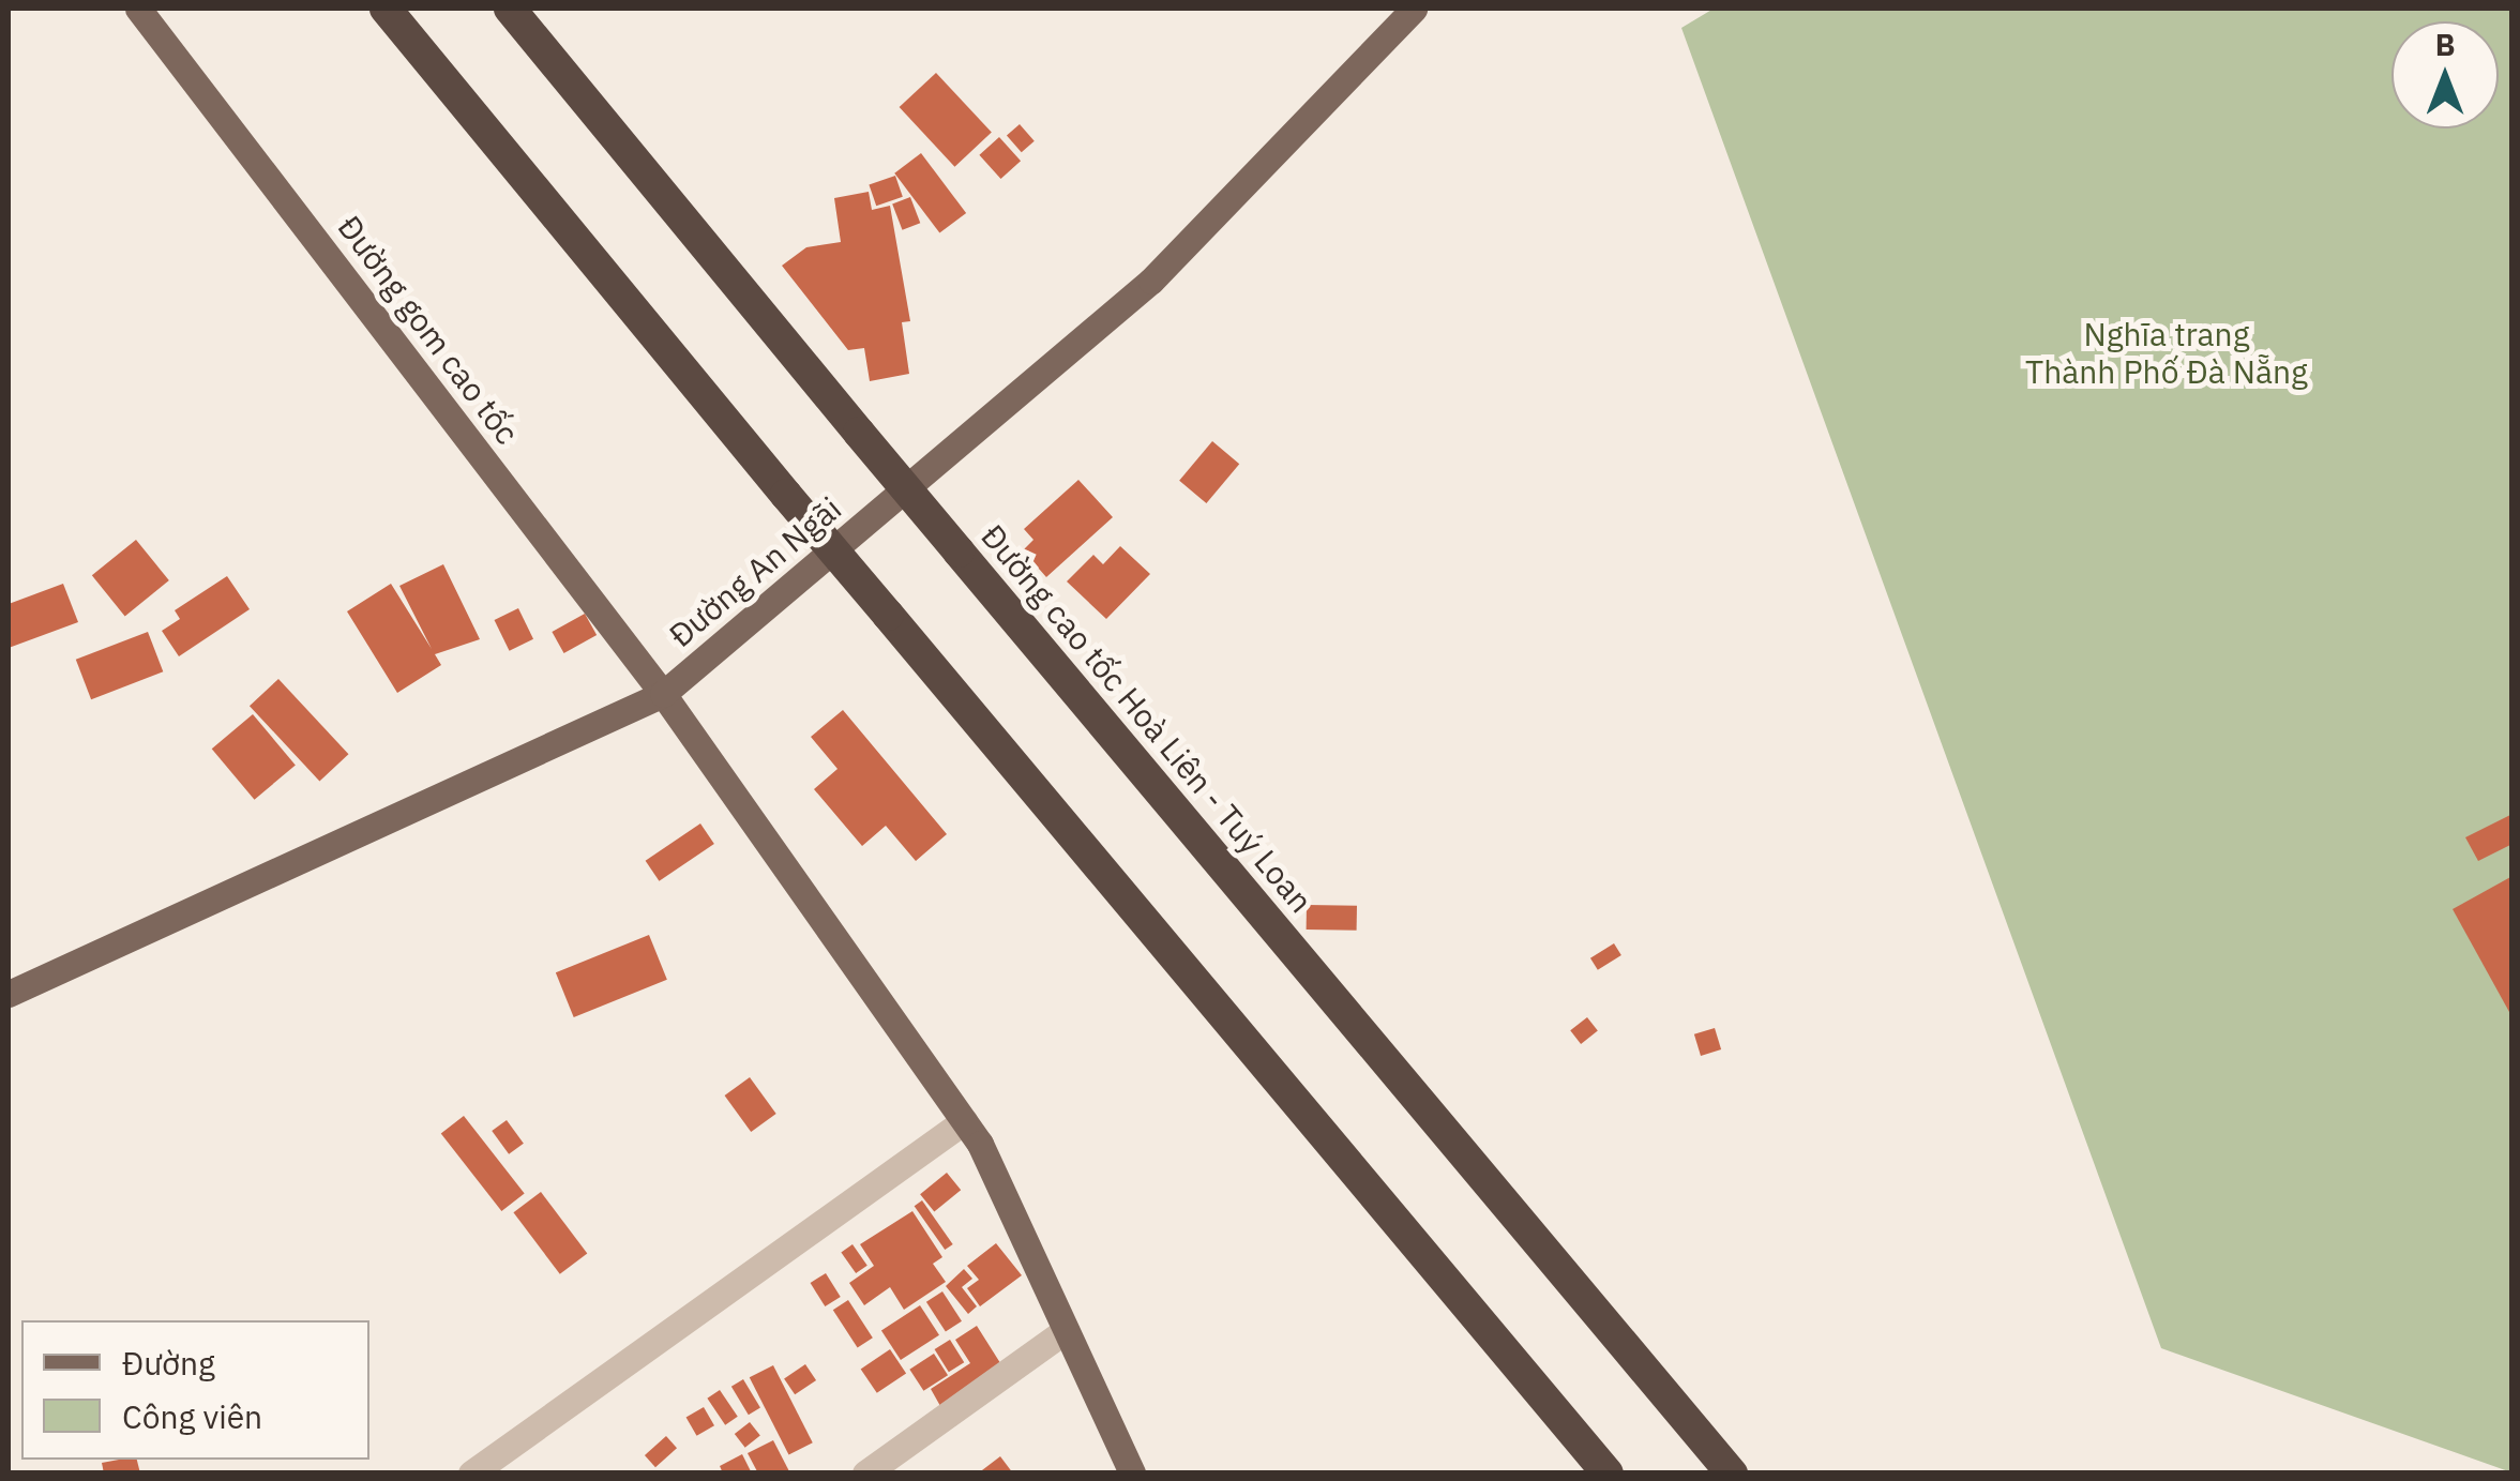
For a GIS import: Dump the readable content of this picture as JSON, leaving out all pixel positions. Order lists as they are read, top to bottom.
{
  "streets": {
    "highway": ["Đường cao tốc Hoà Liên - Tuý Loan"],
    "main road": ["Đường gom cao tốc", "Đường An Ngãi"]
  },
  "crossings": [
    ["Đường gom cao tốc", "Đường An Ngãi"]
  ],
  "parks": ["Nghĩa trang Thành Phố Đà Nẵng"],
  "legend": ["Đường", "Công viên"],
  "north": "top"
}
